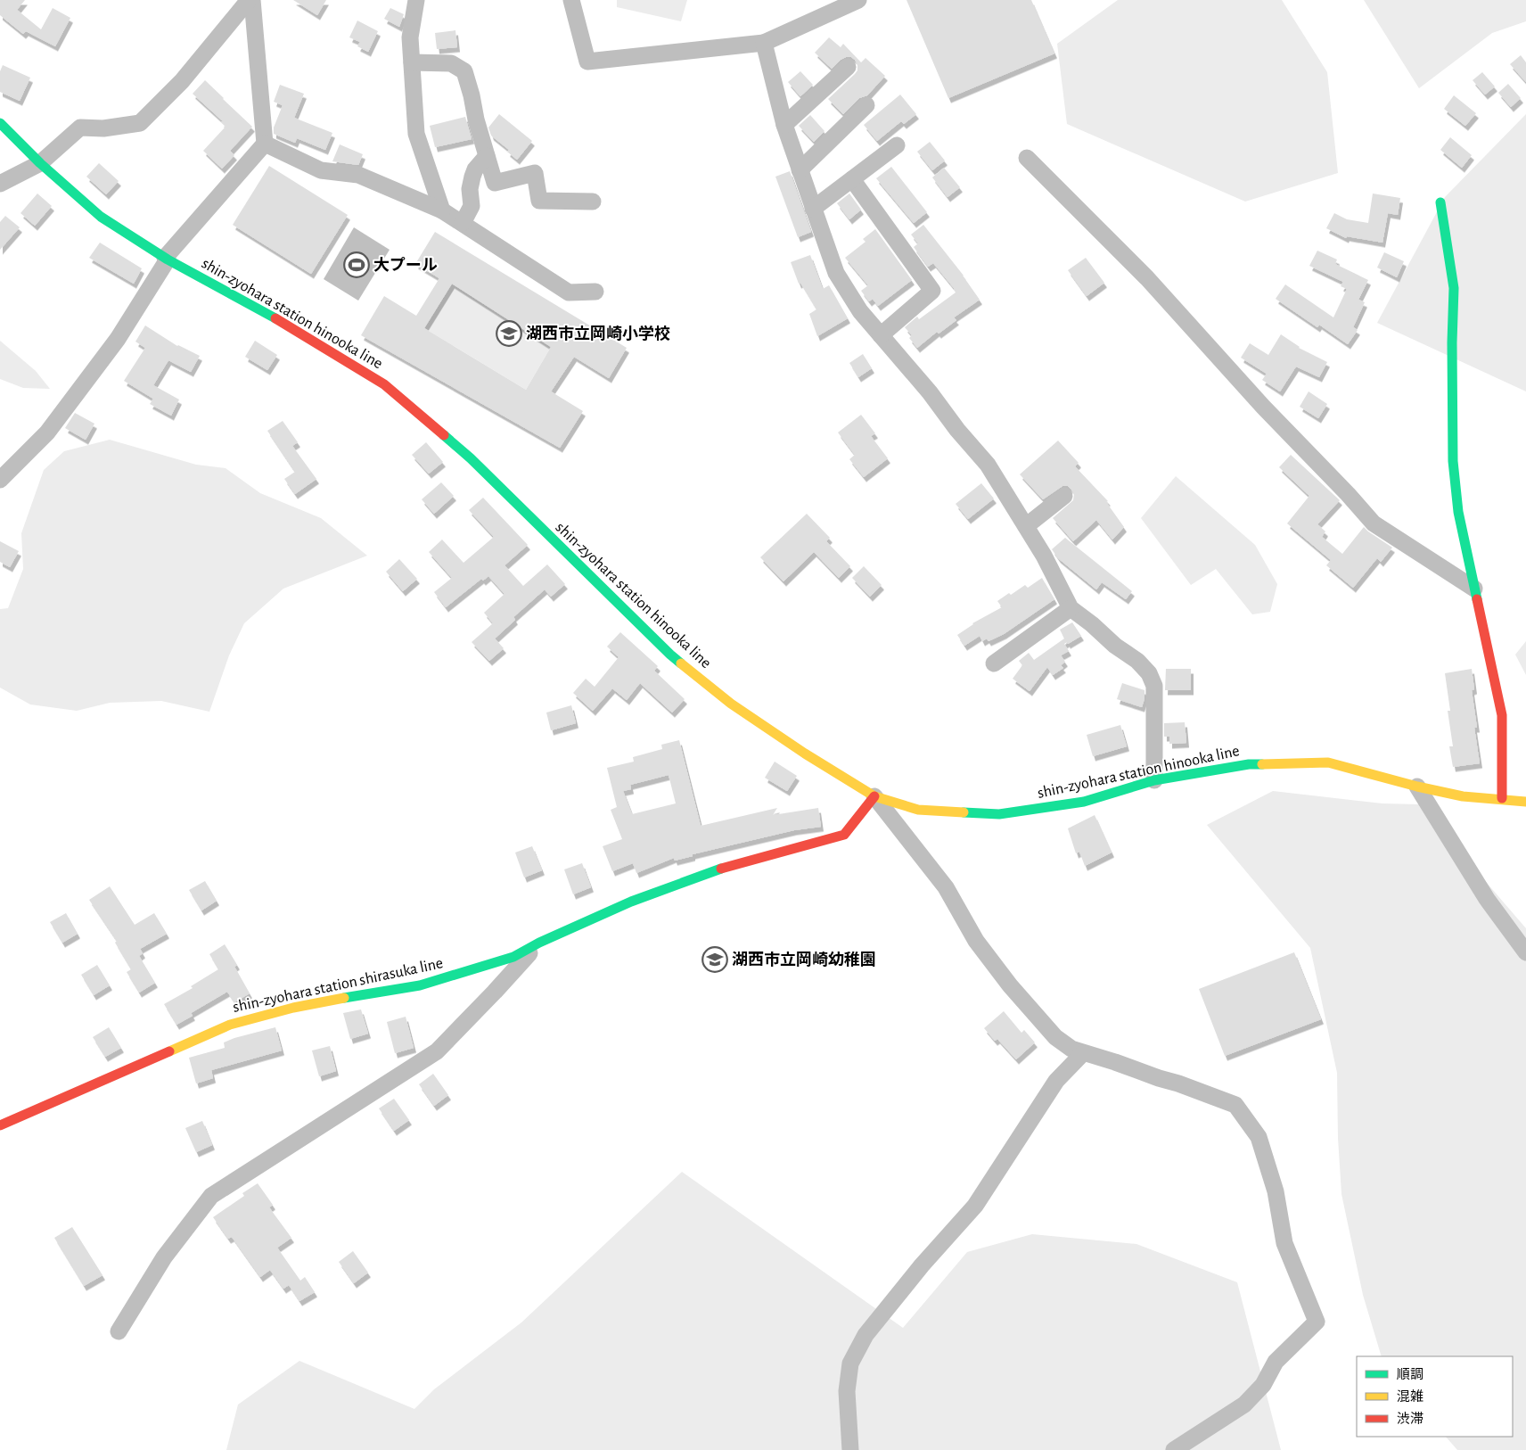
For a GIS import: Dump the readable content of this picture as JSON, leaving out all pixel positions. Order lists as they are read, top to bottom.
{
  "streets": {
    "main road": ["shin-zyohara station hinooka line", "shin-zyohara station shirasuka line"]
  },
  "crossings": [
    ["shin-zyohara station hinooka line", "shin-zyohara station shirasuka line"]
  ],
  "places": {
    "sports": ["大プール"],
    "school or university": ["湖西市立岡崎小学校", "湖西市立岡崎幼稚園"]
  },
  "legend": ["順調", "混雑", "渋滞"]
}
